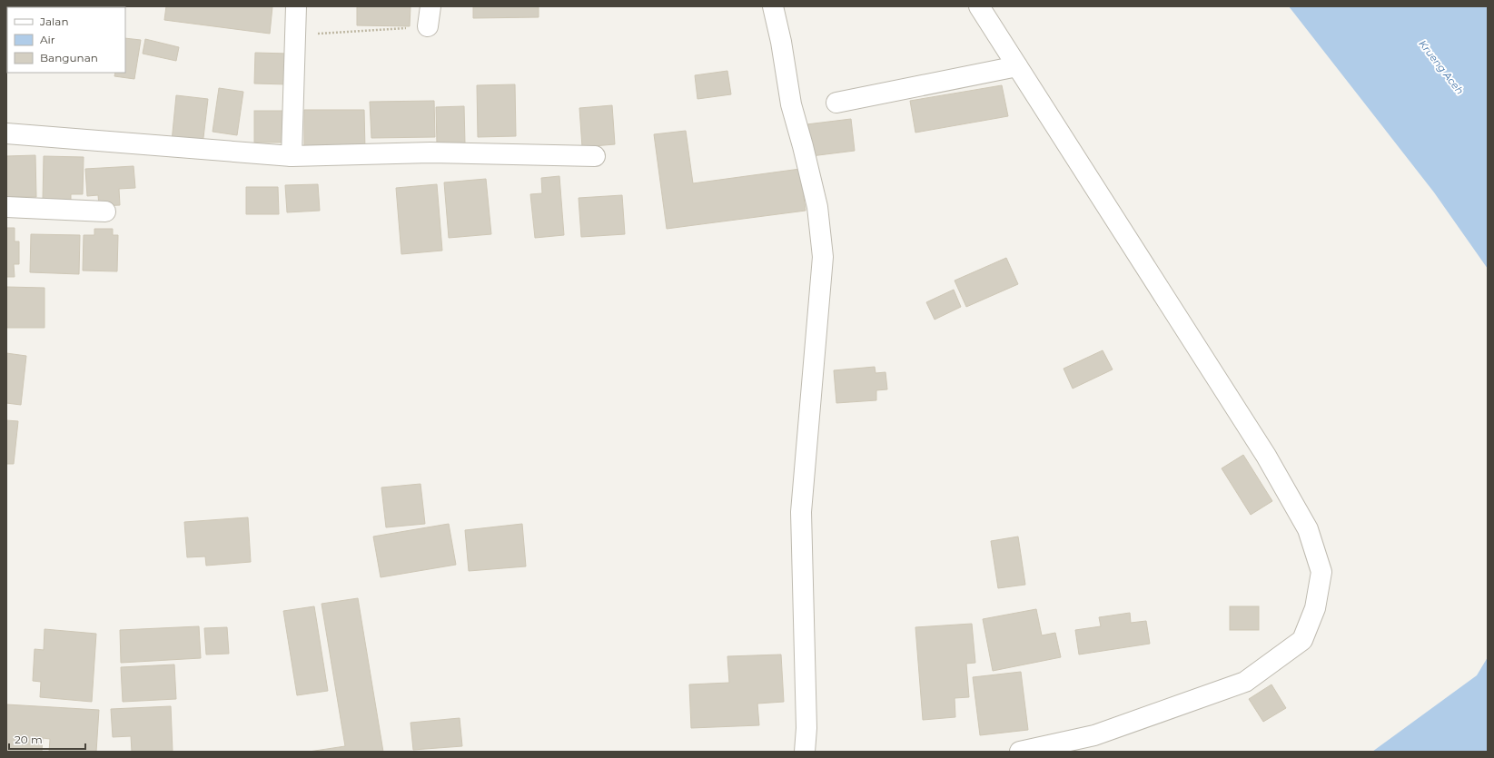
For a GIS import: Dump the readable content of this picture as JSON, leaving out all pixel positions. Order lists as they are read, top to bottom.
{
  "water": ["Krueng Aceh"],
  "legend": ["Jalan", "Air", "Bangunan"],
  "scale_bar": "20 m"
}
